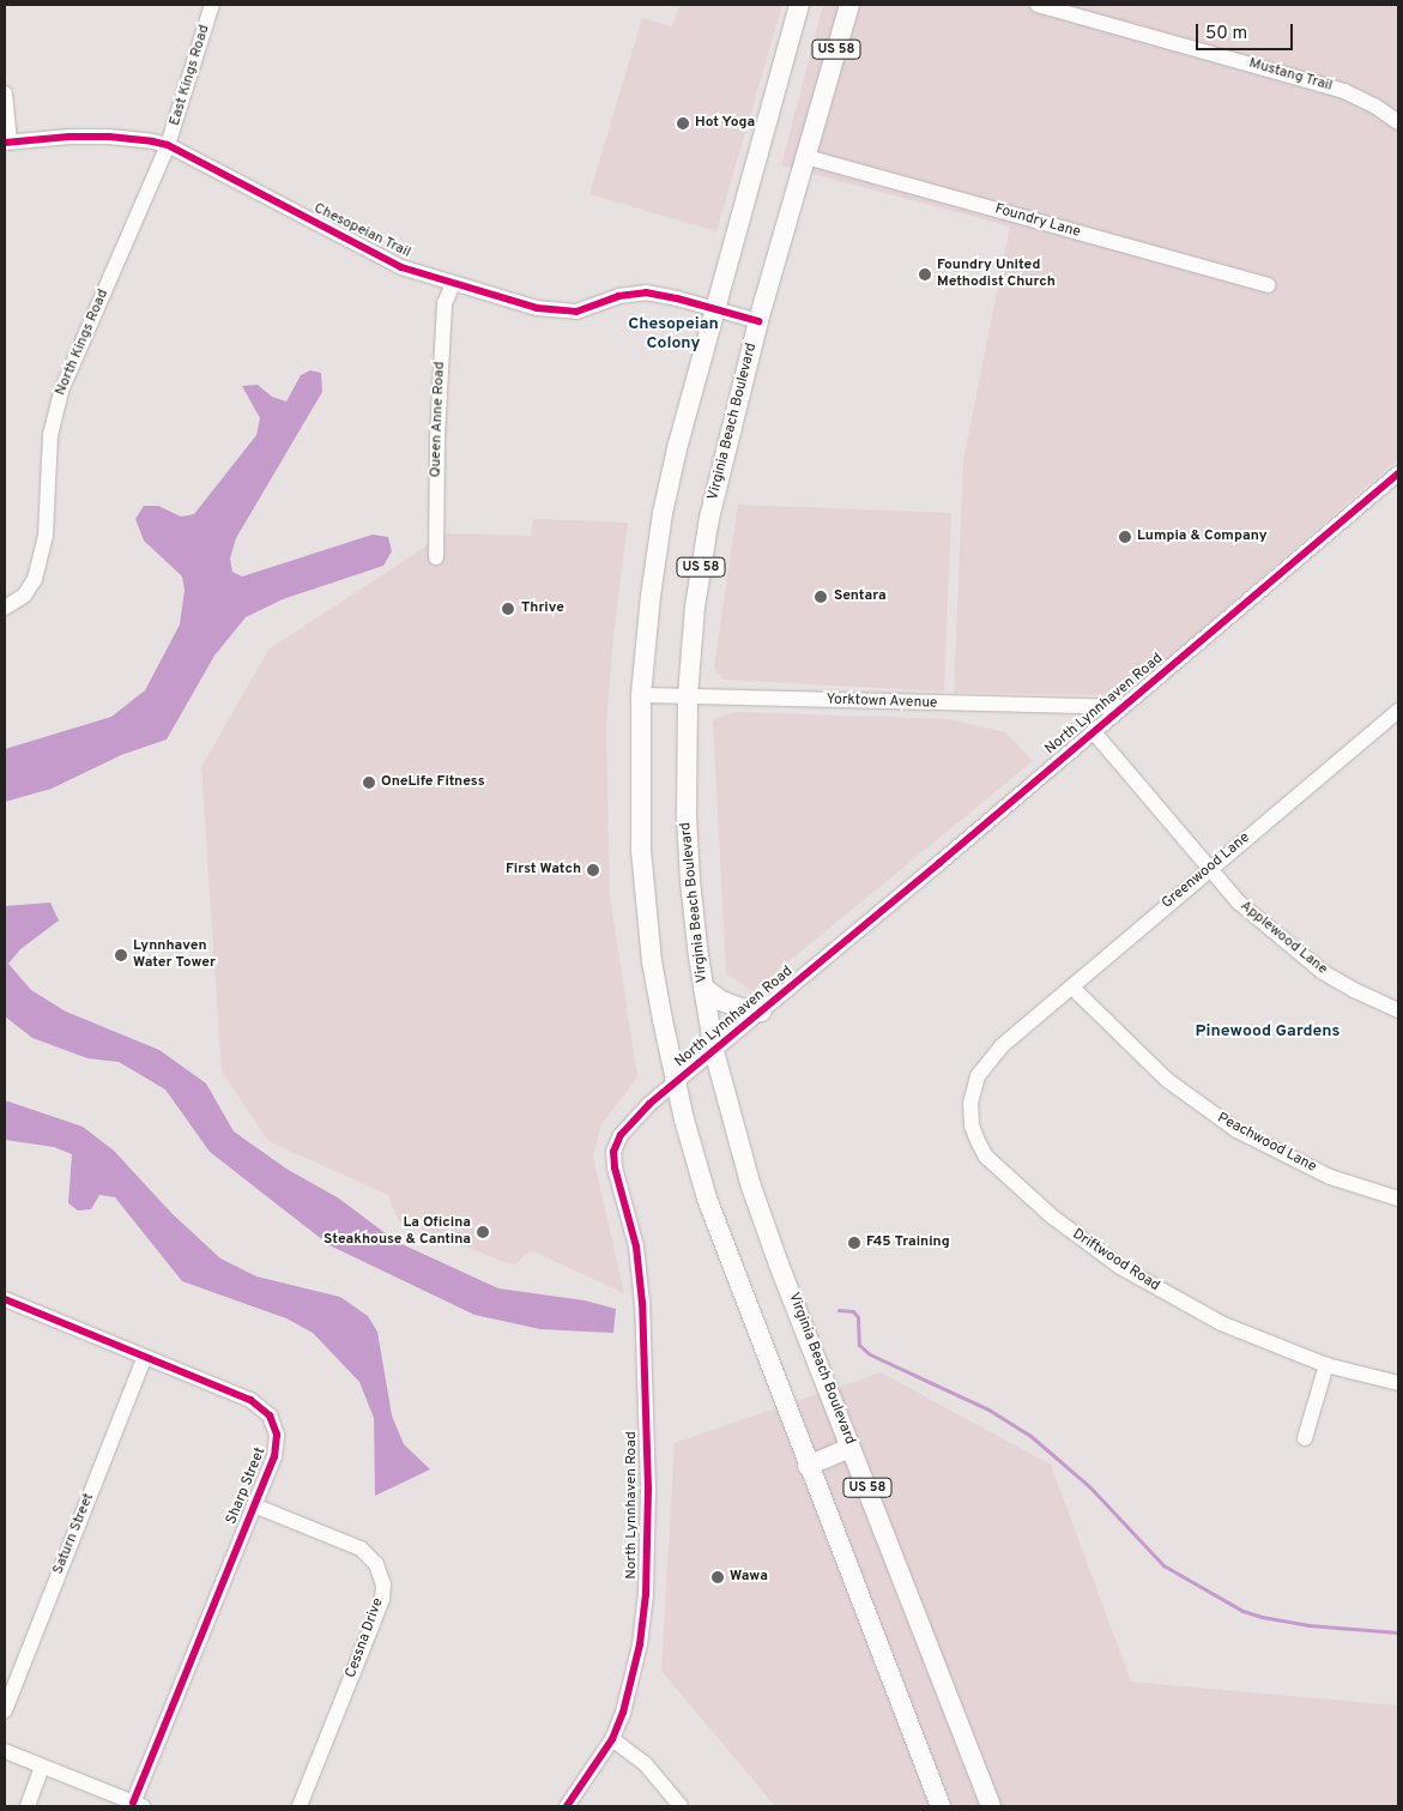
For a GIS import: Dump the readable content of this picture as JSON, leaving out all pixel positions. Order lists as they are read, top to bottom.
{
  "streets": {
    "main road": ["US 58", "Virginia Beach Boulevard"],
    "street": [
      "East Kings Road",
      "Mustang Trail",
      "Foundry Lane",
      "Chesopeian Trail",
      "North Kings Road",
      "Queen Anne Road",
      "Yorktown Avenue",
      "North Lynnhaven Road",
      "Greenwood Lane",
      "Applewood Lane",
      "Peachwood Lane",
      "Driftwood Road",
      "Sharp Street",
      "Saturn Street",
      "Cessna Drive"
    ]
  },
  "crossings": [
    ["US 58", "Chesopeian Trail"],
    ["US 58", "Yorktown Avenue"],
    ["US 58", "North Lynnhaven Road"],
    ["East Kings Road", "Chesopeian Trail"],
    ["East Kings Road", "North Kings Road"],
    ["Foundry Lane", "Virginia Beach Boulevard"],
    ["Chesopeian Trail", "North Kings Road"],
    ["Chesopeian Trail", "Queen Anne Road"],
    ["Chesopeian Trail", "Virginia Beach Boulevard"],
    ["Virginia Beach Boulevard", "Yorktown Avenue"],
    ["Virginia Beach Boulevard", "North Lynnhaven Road"],
    ["Yorktown Avenue", "North Lynnhaven Road"],
    ["North Lynnhaven Road", "Applewood Lane"],
    ["Greenwood Lane", "Applewood Lane"],
    ["Greenwood Lane", "Peachwood Lane"],
    ["Greenwood Lane", "Driftwood Road"],
    ["Sharp Street", "Saturn Street"],
    ["Sharp Street", "Cessna Drive"]
  ],
  "districts": ["Chesopeian Colony", "Pinewood Gardens"],
  "places": [
    "Hot Yoga",
    "Foundry United Methodist Church",
    "Lumpia & Company",
    "Sentara",
    "Thrive",
    "OneLife Fitness",
    "First Watch",
    "Lynnhaven Water Tower",
    "La Oficina Steakhouse & Cantina",
    "F45 Training",
    "Wawa"
  ],
  "scale_bar": "50 m"
}
